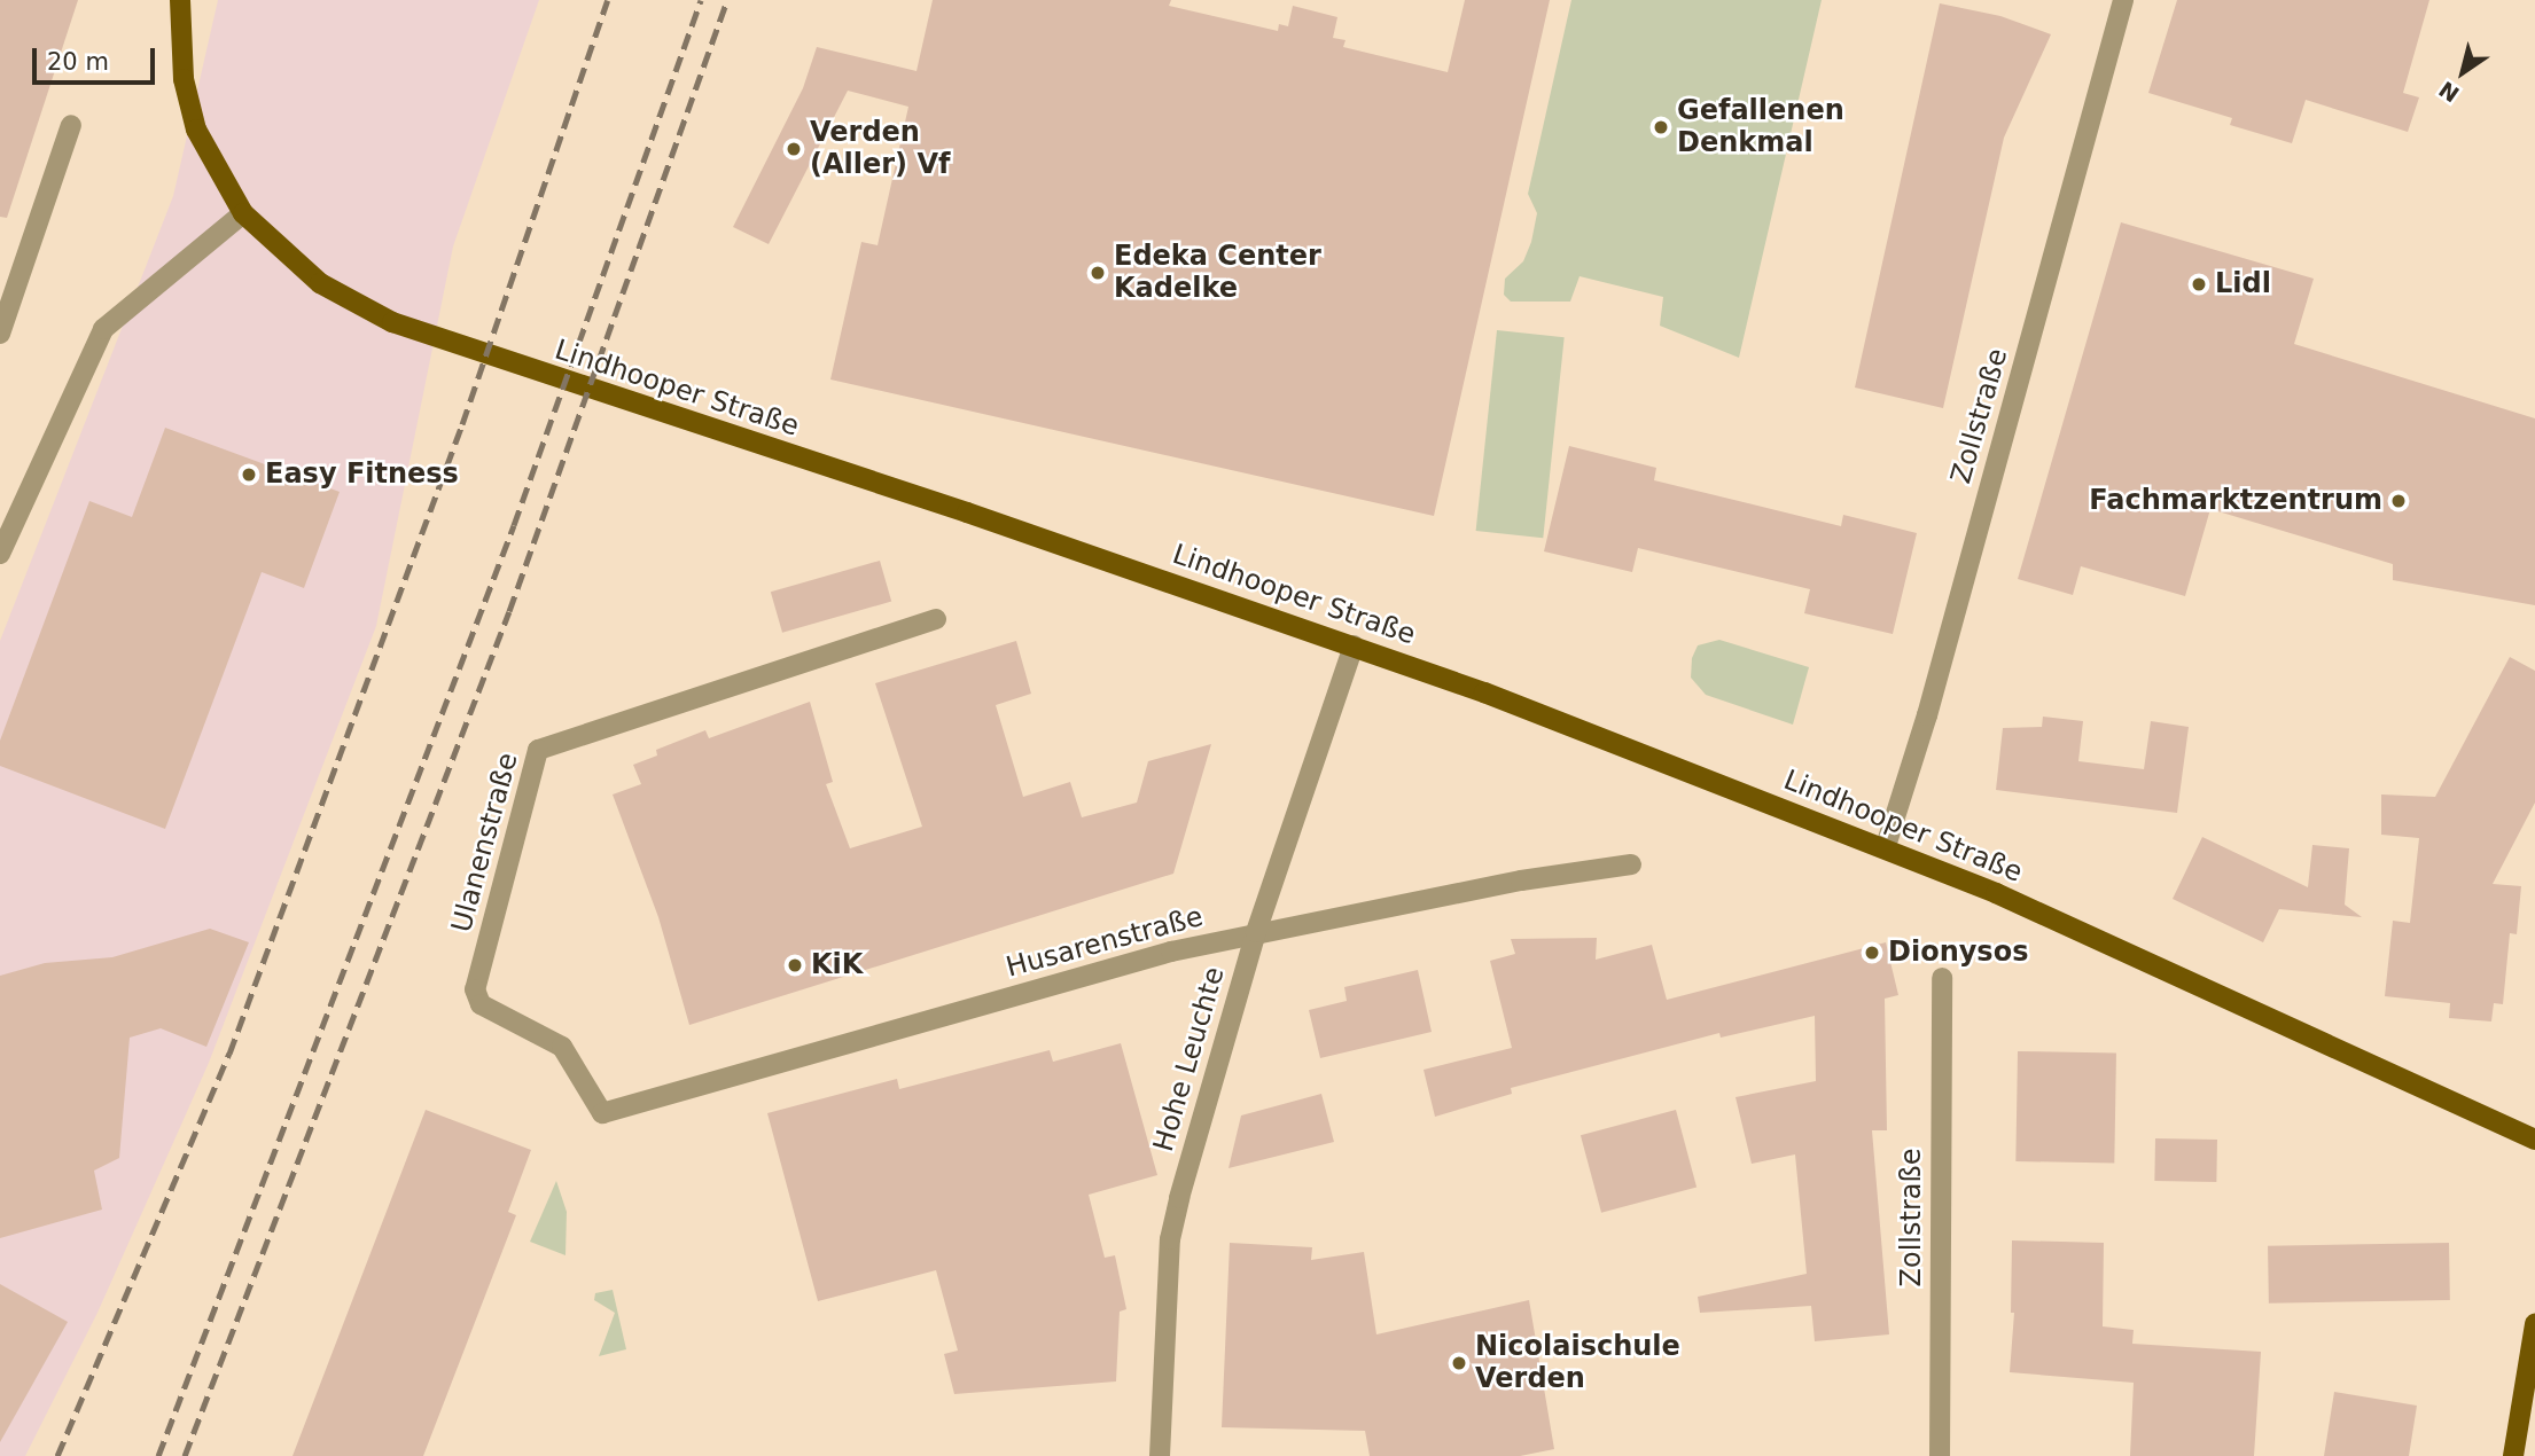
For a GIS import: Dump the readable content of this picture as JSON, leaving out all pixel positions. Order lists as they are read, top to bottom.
{
  "streets": {
    "main road": ["Lindhooper Straße"],
    "street": [
      "Zollstraße",
      "Ulanenstraße",
      "Husarenstraße",
      "Hohe Leuchte"
    ]
  },
  "crossings": [
    ["Lindhooper Straße", "Zollstraße"],
    ["Lindhooper Straße", "Hohe Leuchte"],
    ["Ulanenstraße", "Husarenstraße"],
    ["Husarenstraße", "Hohe Leuchte"]
  ],
  "places": [
    "Gefallenen Denkmal",
    "Verden (Aller) Vf",
    "Edeka Center Kadelke",
    "Lidl",
    "Easy Fitness",
    "Fachmarktzentrum",
    "Dionysos",
    "KiK",
    "Nicolaischule Verden"
  ],
  "scale_bar": "20 m",
  "north": "bottom left"
}
